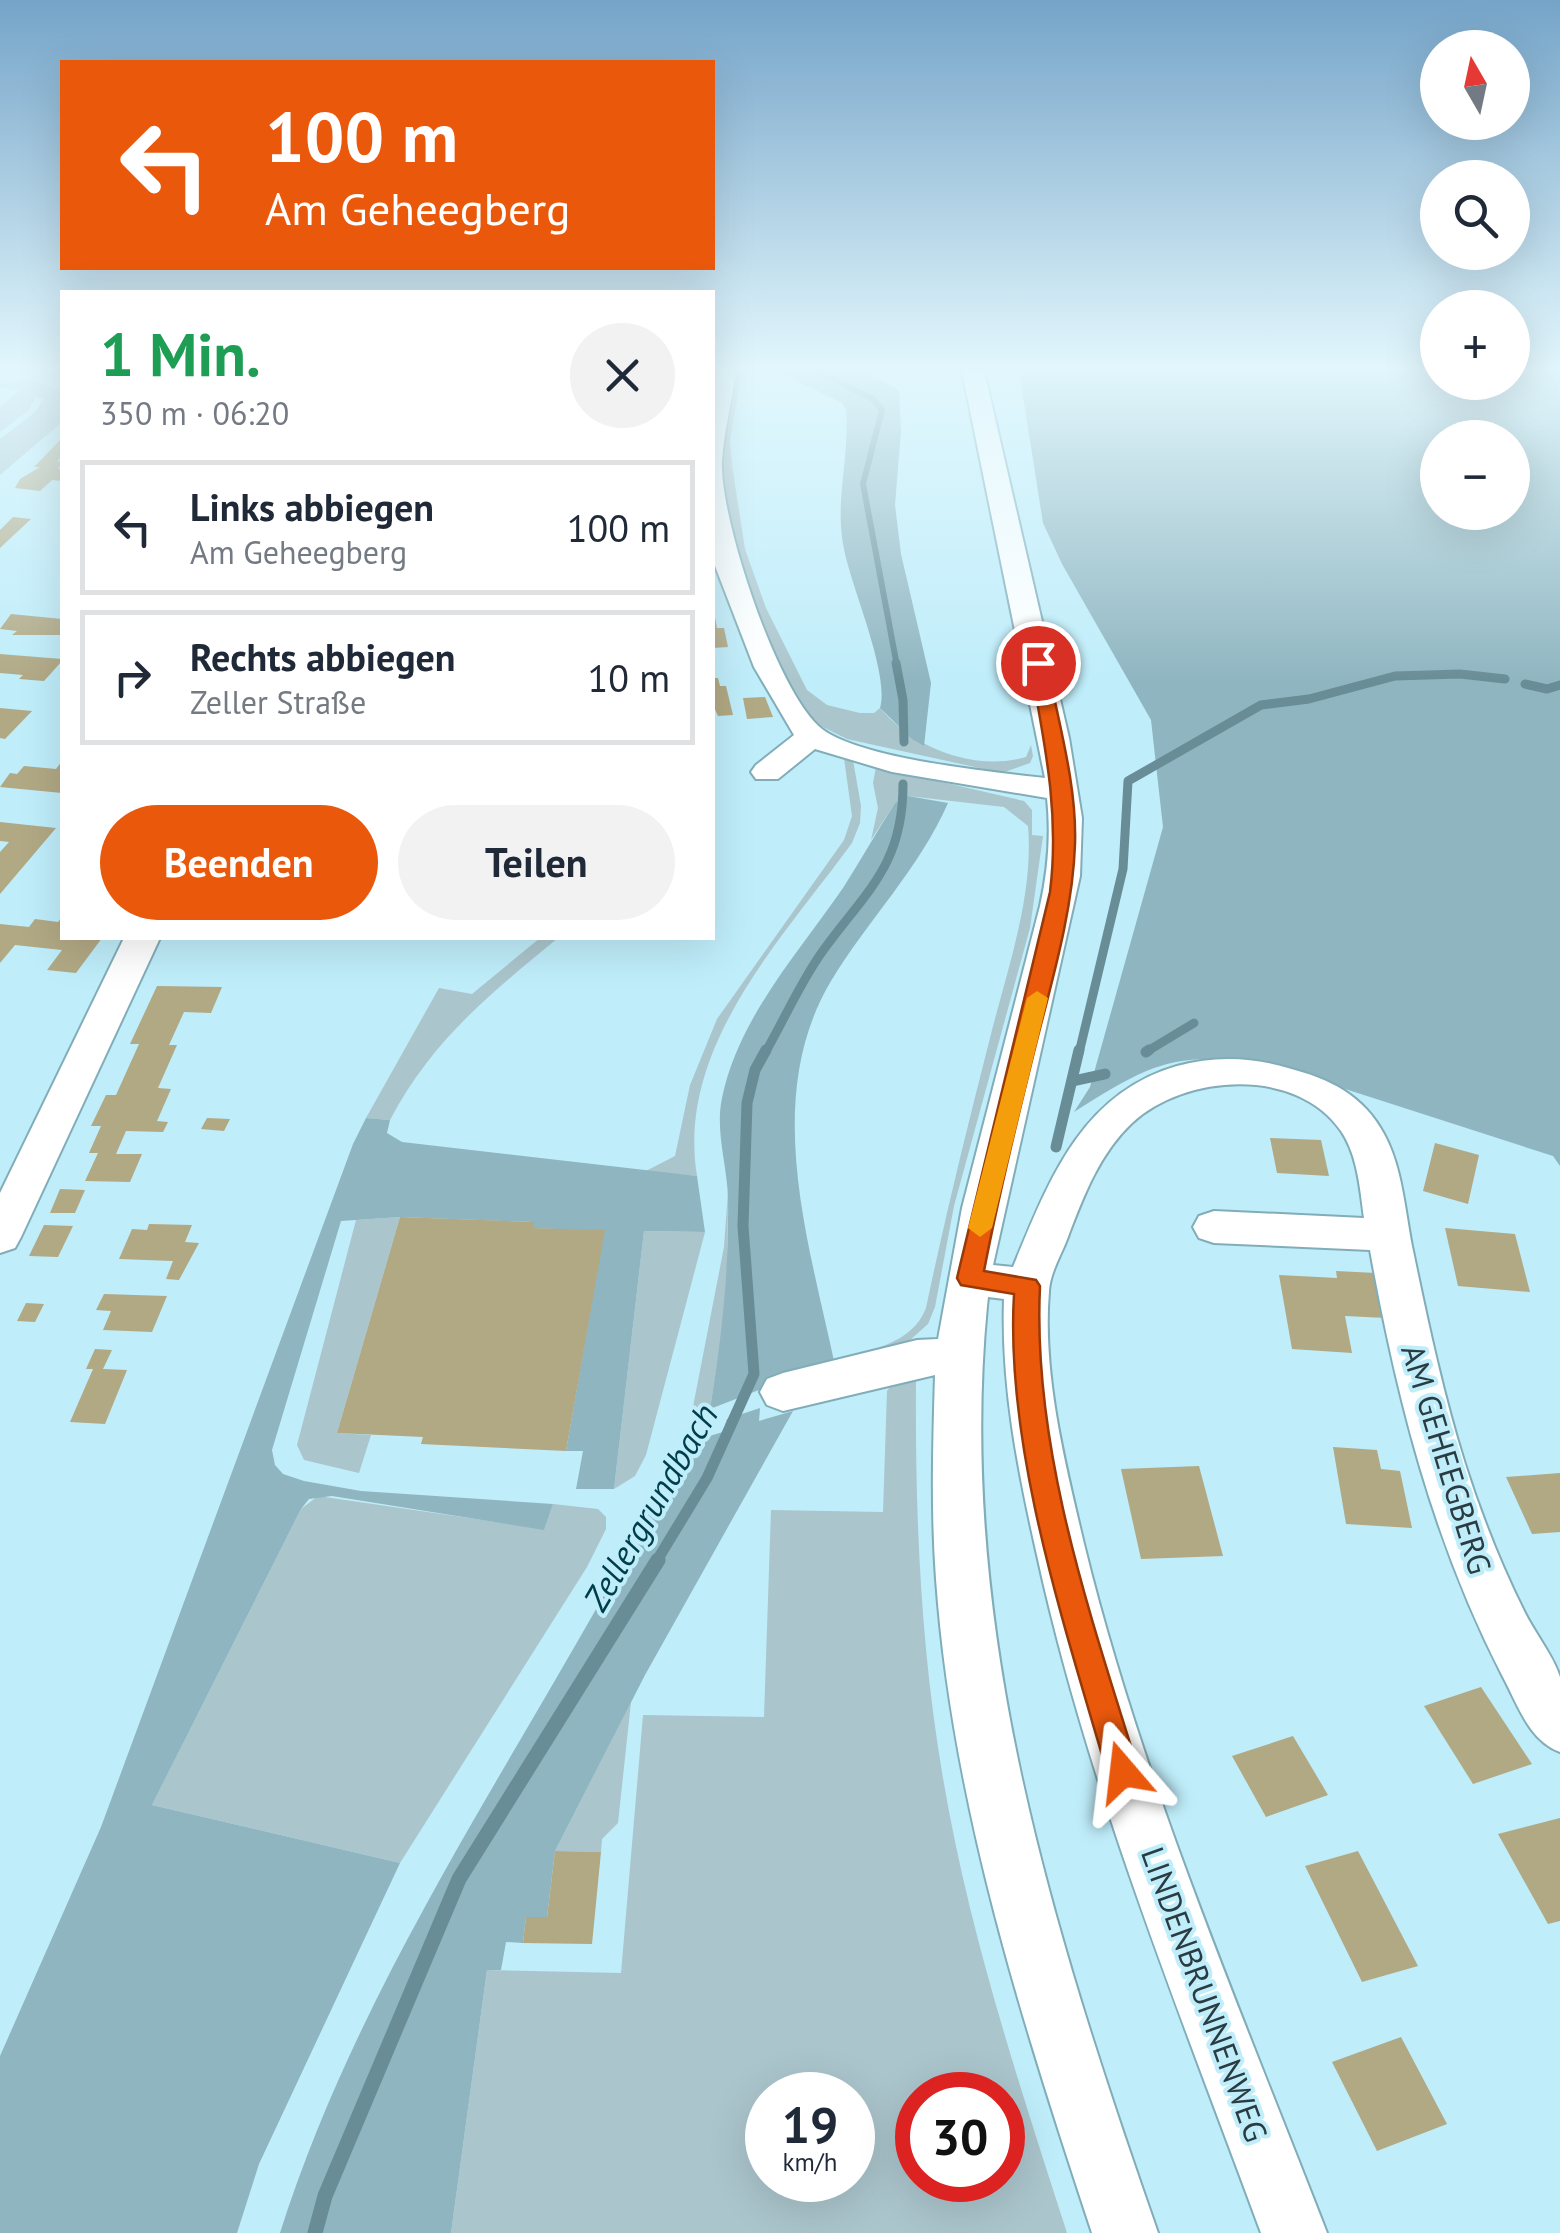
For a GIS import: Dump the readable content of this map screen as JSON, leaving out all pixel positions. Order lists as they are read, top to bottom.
{
  "streets": {
    "street": ["AM GEHEEGBERG", "LINDENBRUNNENWEG"]
  },
  "crossings": [
    ["AM GEHEEGBERG", "LINDENBRUNNENWEG"]
  ],
  "water": ["Zellergrundbach"],
  "north": "top",
  "page": {
    "map_buttons": ["+", "−"],
    "turn": ["100 m", "Am Geheegberg"],
    "heading": ["1 Min.", "350 m · 06:20"],
    "list": [
      {
        "name": "Links abbiegen",
        "note": "Am Geheegberg",
        "value": "100 m"
      },
      {
        "name": "Rechts abbiegen",
        "note": "Zeller Straße",
        "value": "10 m"
      }
    ],
    "buttons": ["Beenden", "Teilen"],
    "speed": "19 km/h",
    "limit": "30"
  }
}
